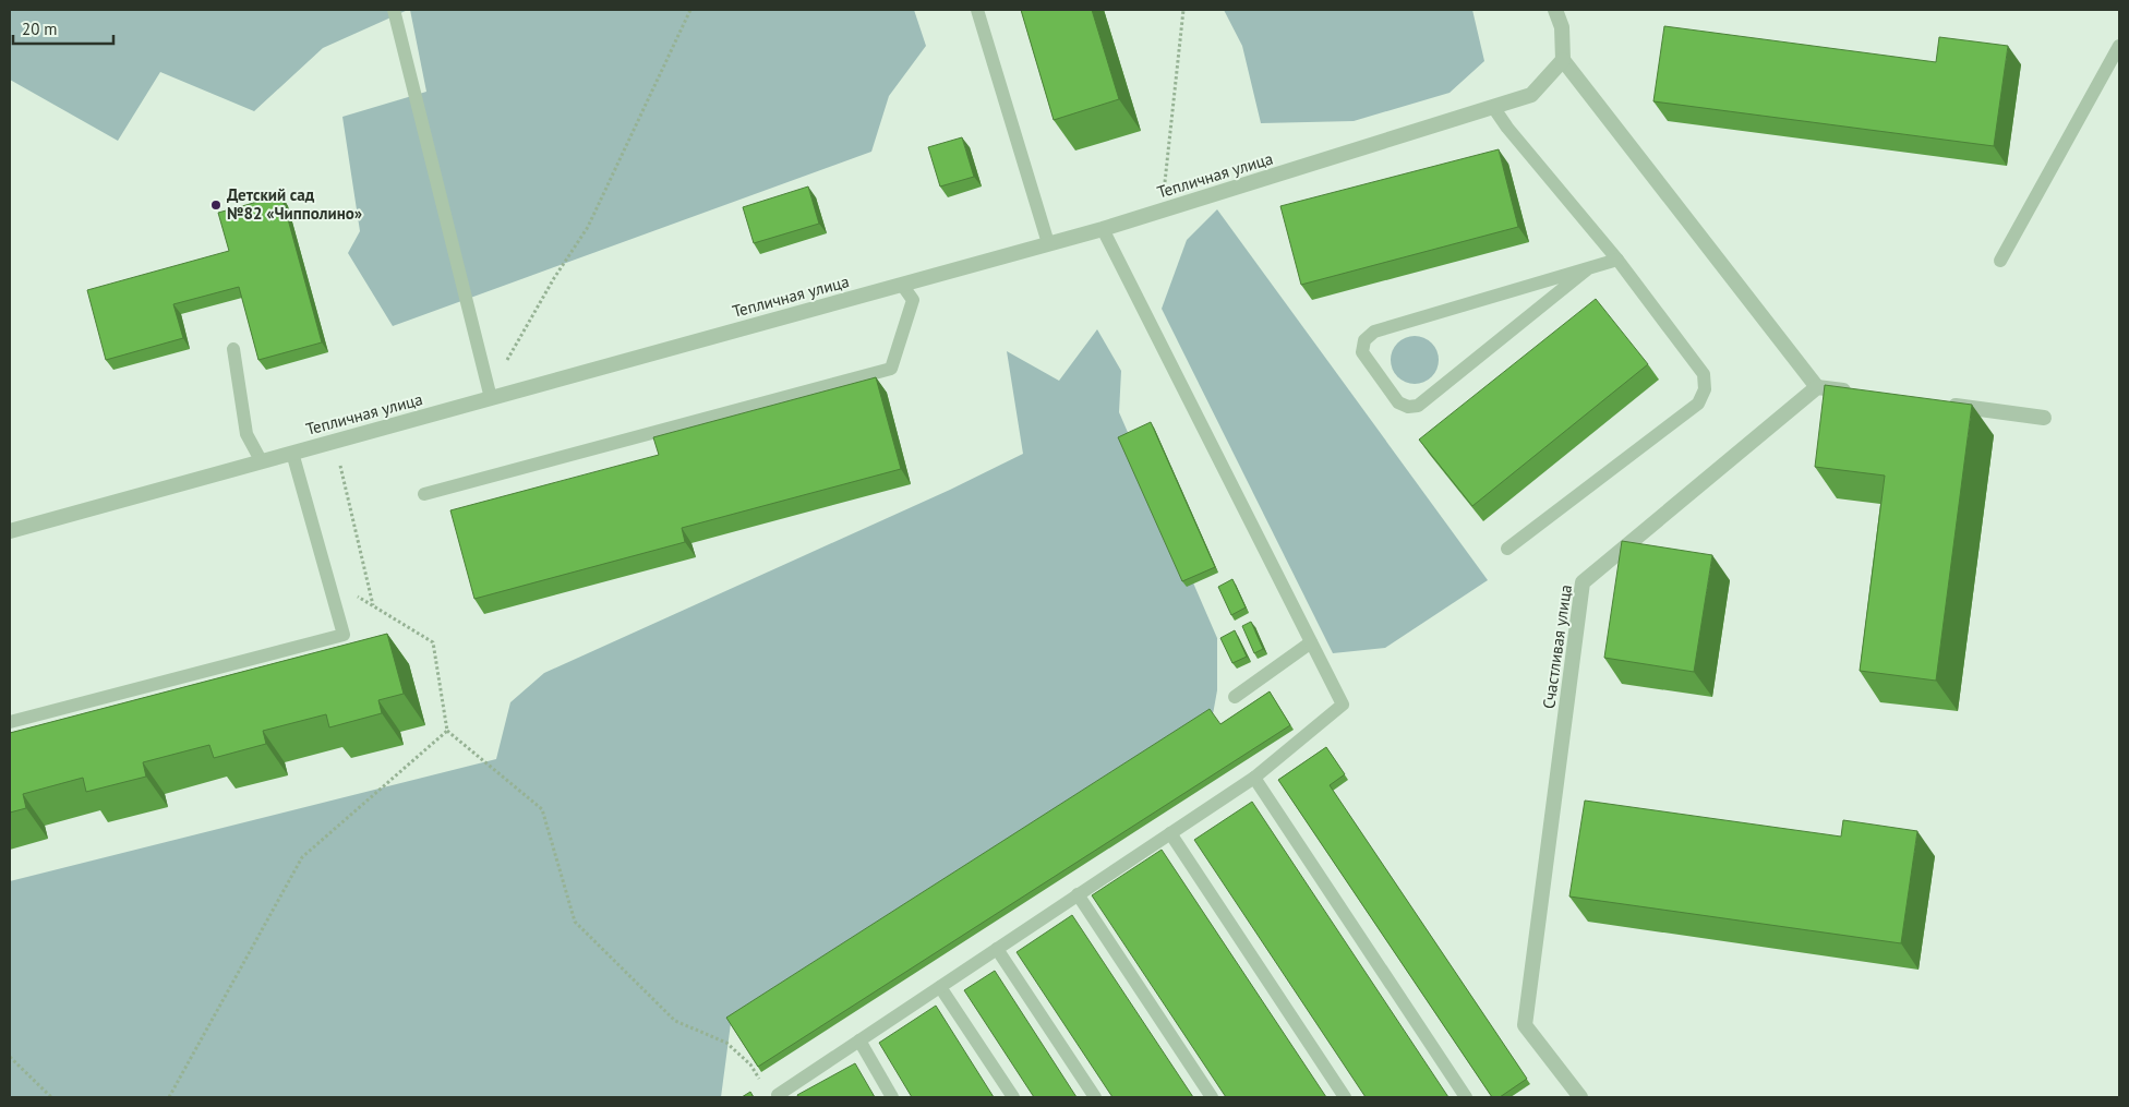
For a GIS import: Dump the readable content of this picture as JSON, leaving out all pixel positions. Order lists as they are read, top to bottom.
{
  "streets": {
    "street": ["Тепличная улица", "Счастливая улица"]
  },
  "places": ["Детский сад №82 «Чипполино»"],
  "scale_bar": "20 m"
}
